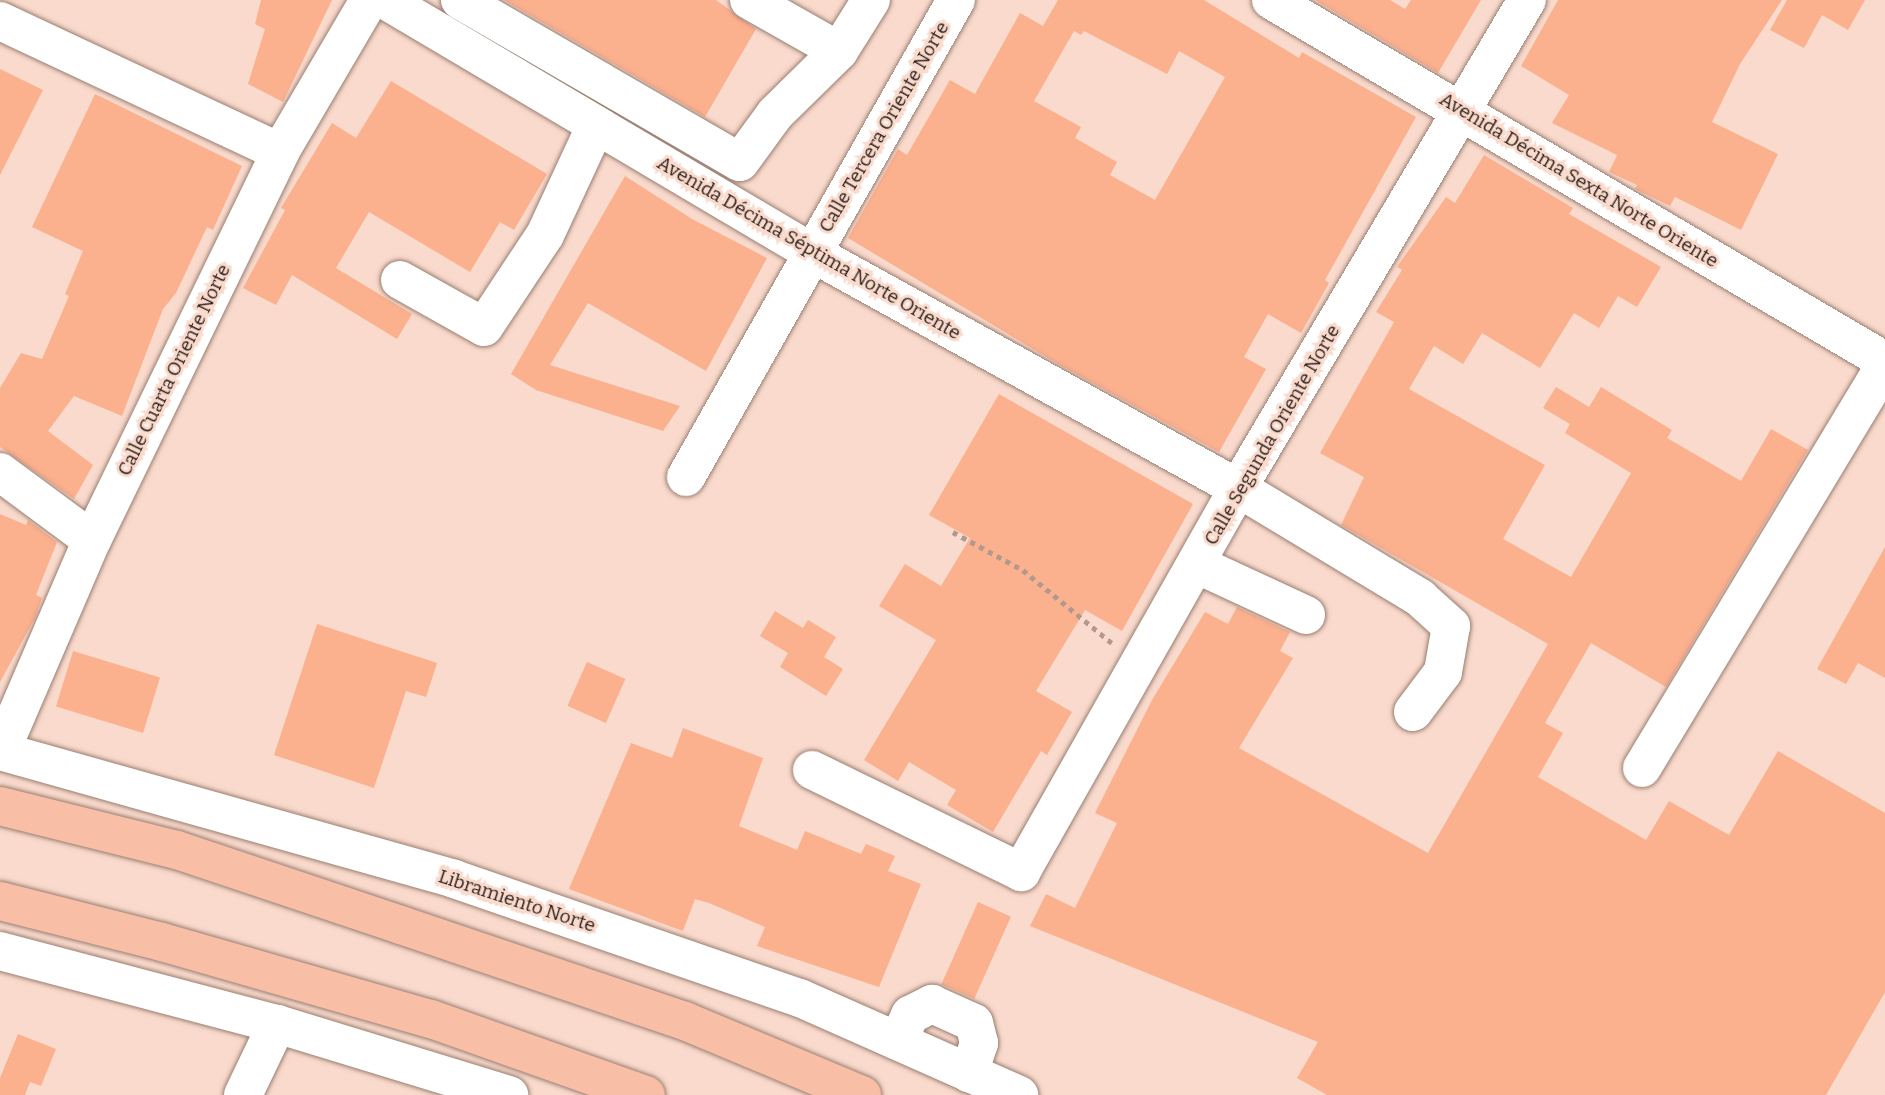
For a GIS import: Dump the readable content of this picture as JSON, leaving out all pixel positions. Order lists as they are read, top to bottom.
{
  "streets": {
    "street": [
      "Calle Tercera Oriente Norte",
      "Avenida Décima Sexta Norte Oriente",
      "Avenida Décima Séptima Norte Oriente",
      "Calle Cuarta Oriente Norte",
      "Calle Segunda Oriente Norte",
      "Libramiento Norte"
    ]
  },
  "crossings": [
    ["Calle Tercera Oriente Norte", "Avenida Décima Séptima Norte Oriente"],
    ["Avenida Décima Sexta Norte Oriente", "Calle Segunda Oriente Norte"],
    ["Avenida Décima Séptima Norte Oriente", "Calle Segunda Oriente Norte"],
    ["Calle Cuarta Oriente Norte", "Libramiento Norte"]
  ]
}
